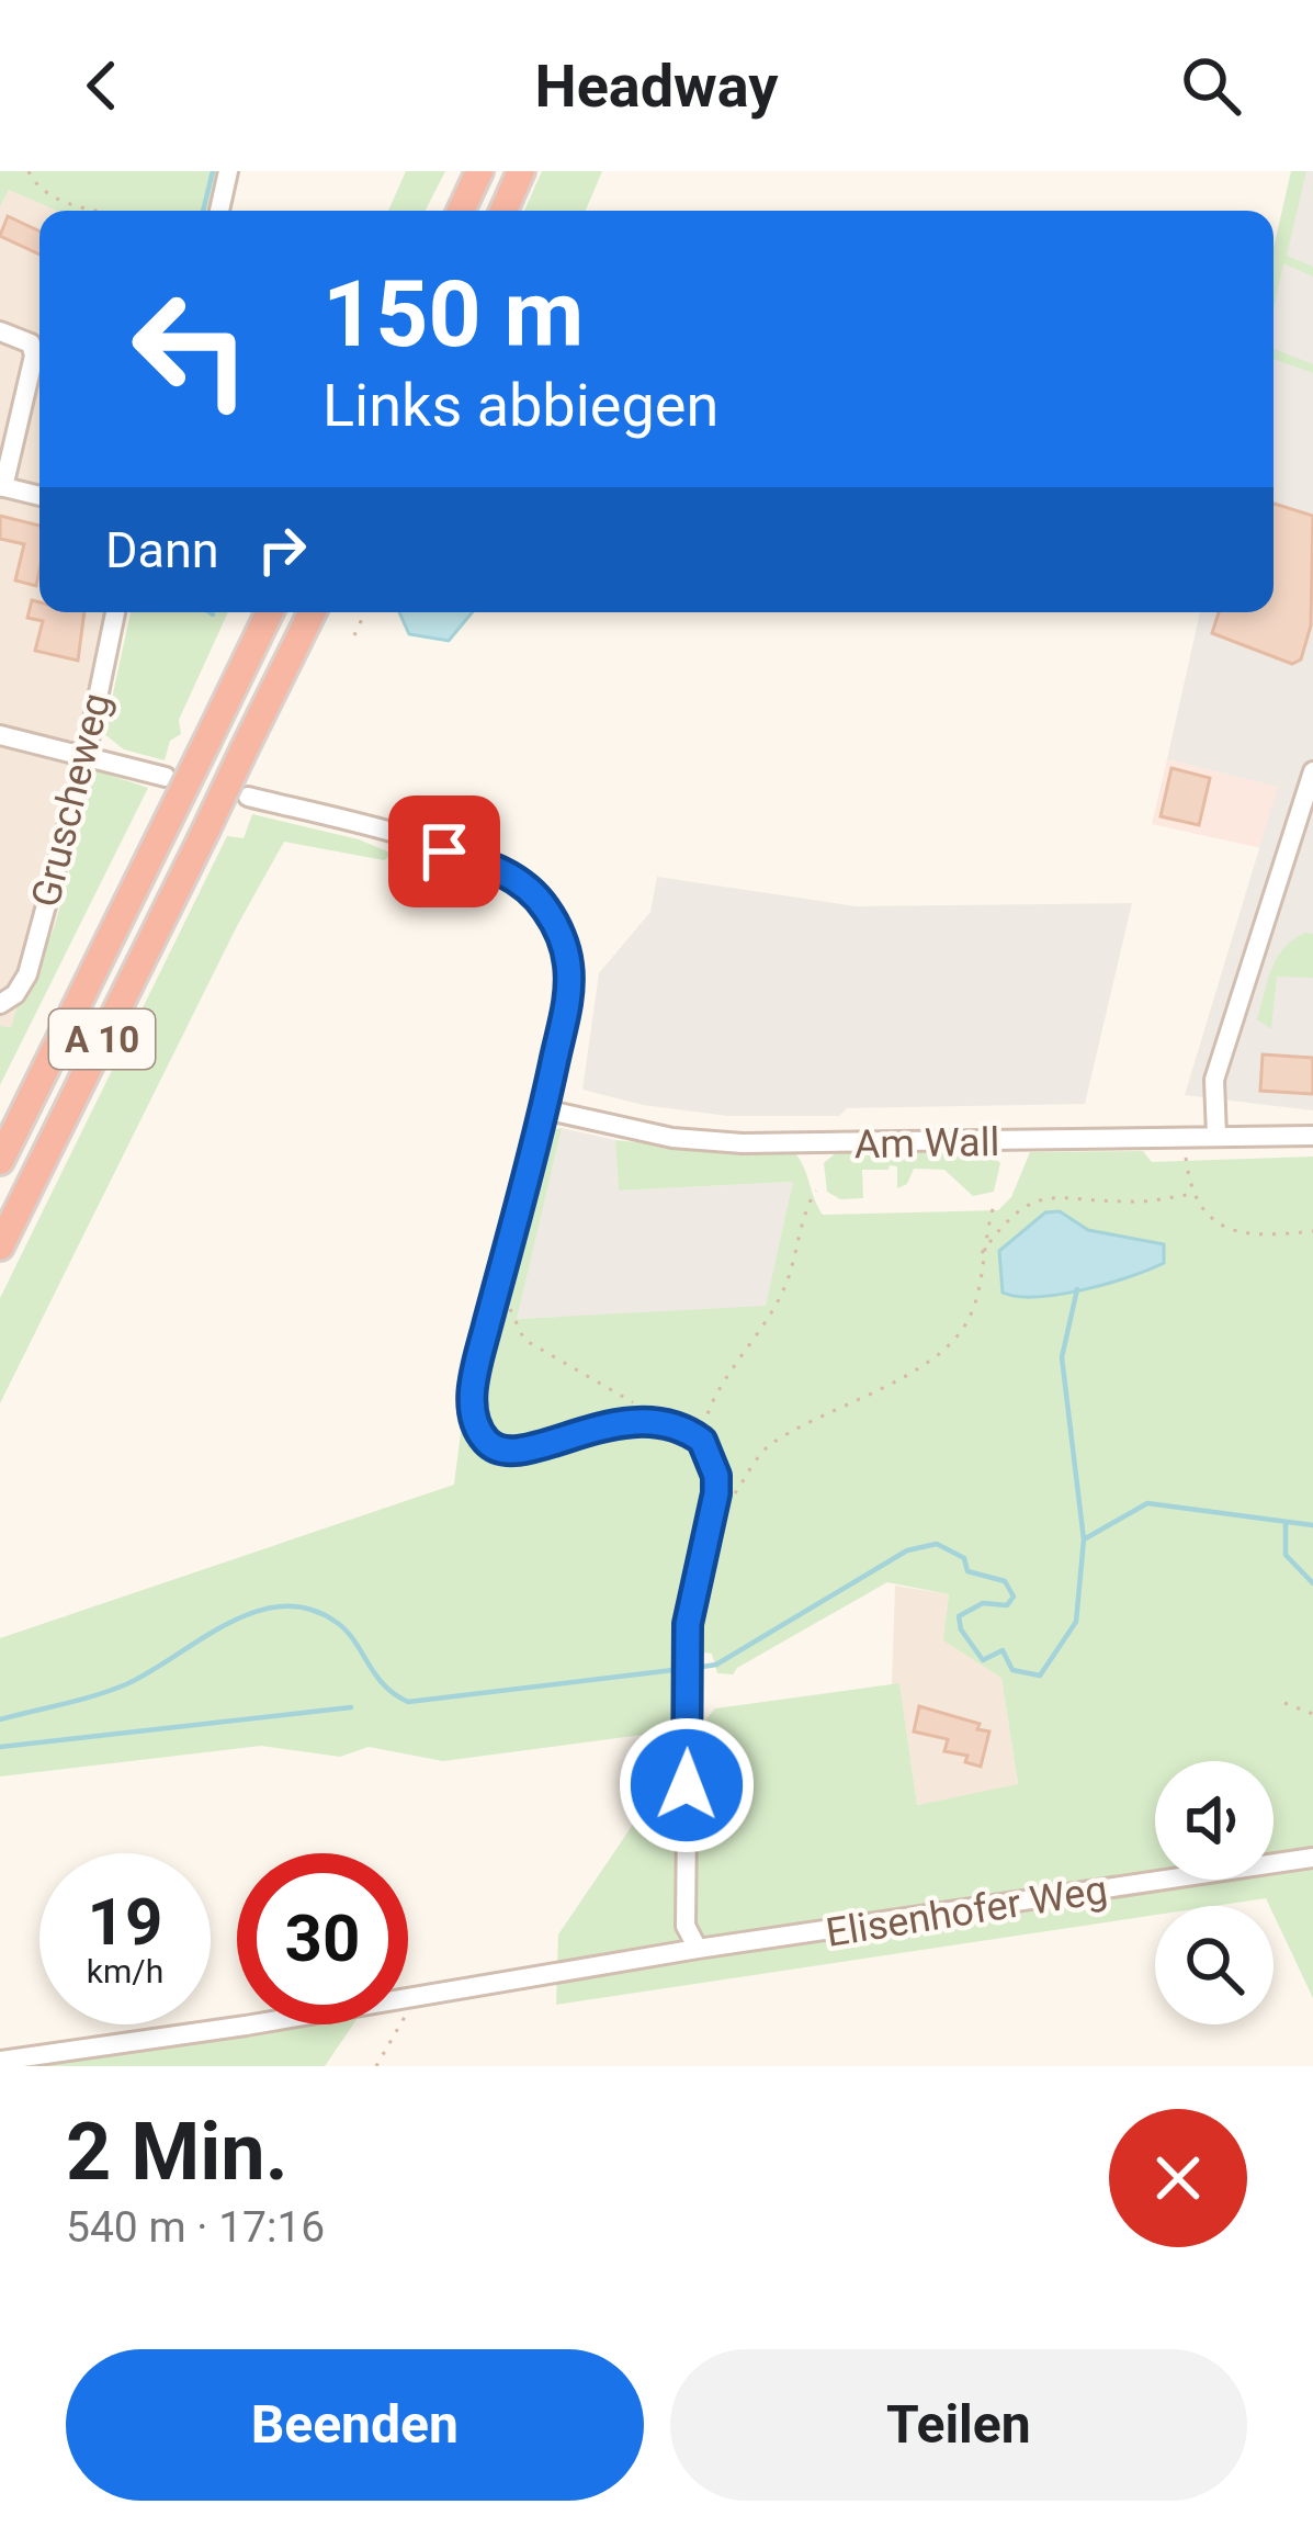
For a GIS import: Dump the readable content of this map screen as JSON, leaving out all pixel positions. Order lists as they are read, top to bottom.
{
  "streets": {
    "highway": ["A 10"],
    "street": ["Gruscheweg", "Am Wall", "Elisenhofer Weg"]
  },
  "page": {
    "header": "Headway",
    "turn": ["150 m", "Links abbiegen"],
    "then": "Dann",
    "speed": "19 km/h",
    "limit": "30",
    "heading": ["2 Min.", "540 m · 17:16"],
    "buttons": ["Beenden", "Teilen"]
  }
}
